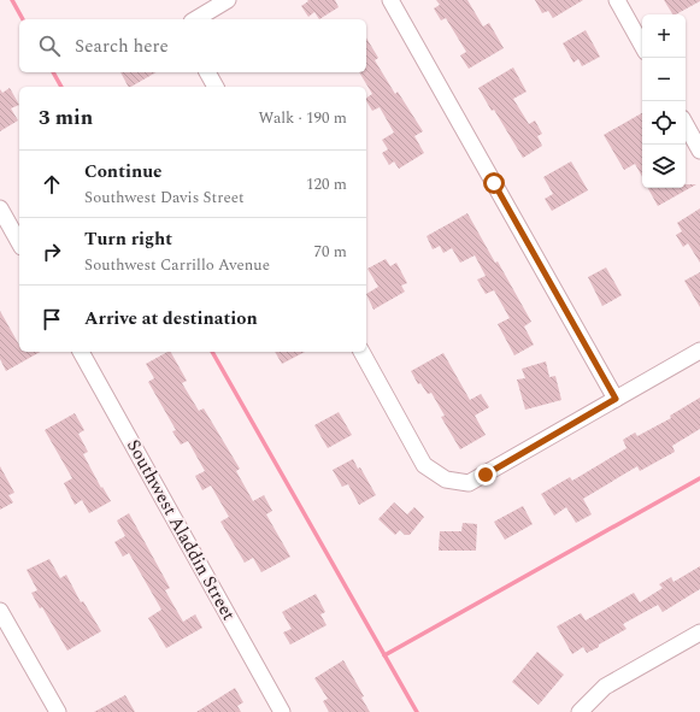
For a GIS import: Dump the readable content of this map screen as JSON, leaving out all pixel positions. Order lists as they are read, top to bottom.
{
  "streets": {
    "street": ["Southwest Aladdin Street"]
  },
  "page": {
    "map_buttons": ["+", "−"],
    "search": "Search here",
    "heading": ["3 min", "Walk · 190 m"],
    "list": [
      ["Continue", "Southwest Davis Street", "120 m"],
      ["Turn right", "Southwest Carrillo Avenue", "70 m"],
      "Arrive at destination"
    ]
  }
}
